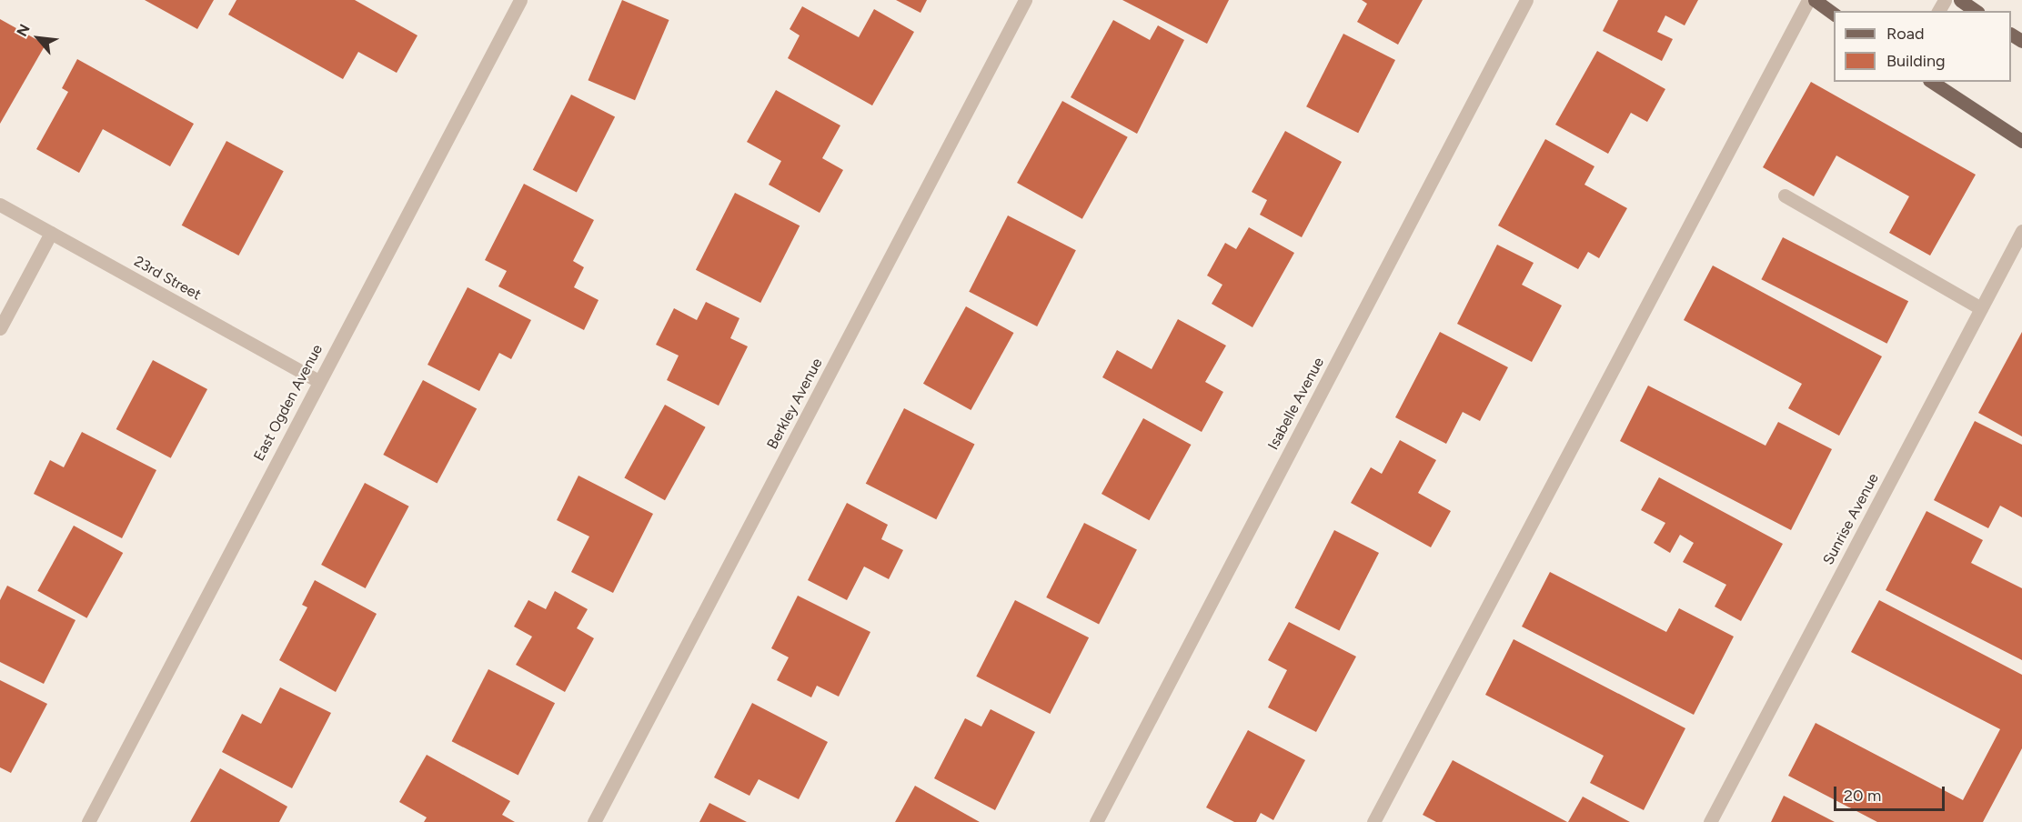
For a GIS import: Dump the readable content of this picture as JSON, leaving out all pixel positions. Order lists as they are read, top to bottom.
{
  "streets": {
    "street": [
      "23rd Street",
      "East Ogden Avenue",
      "Berkley Avenue",
      "Isabelle Avenue",
      "Sunrise Avenue"
    ]
  },
  "crossings": [
    ["23rd Street", "East Ogden Avenue"]
  ],
  "legend": ["Road", "Building"],
  "scale_bar": "20 m",
  "north": "top left"
}
